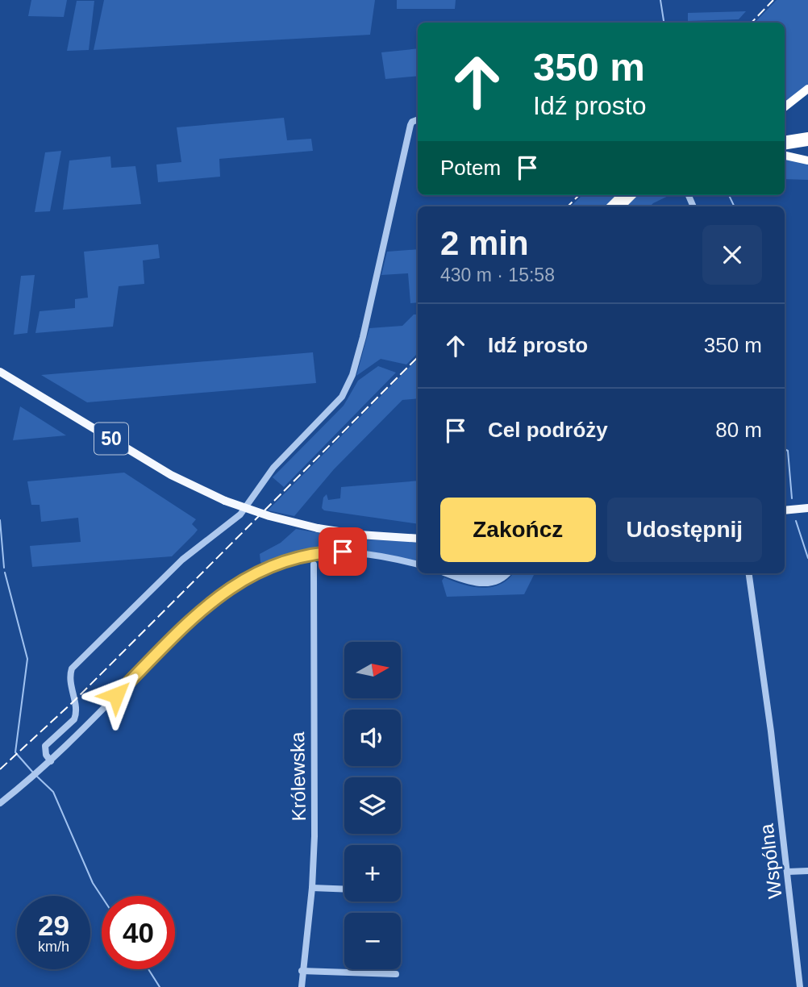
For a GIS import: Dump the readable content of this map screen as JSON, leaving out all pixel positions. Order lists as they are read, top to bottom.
{
  "streets": {
    "main road": ["50"],
    "street": ["Królewska", "Wspólna"]
  },
  "north": "right",
  "page": {
    "turn": ["350 m", "Idź prosto"],
    "then": "Potem",
    "heading": ["2 min", "430 m · 15:58"],
    "list": [
      {
        "name": "Idź prosto",
        "value": "350 m"
      },
      {
        "name": "Cel podróży",
        "value": "80 m"
      }
    ],
    "buttons": ["Zakończ", "Udostępnij"],
    "map_buttons": ["+", "−"],
    "speed": "29 km/h",
    "limit": "40"
  }
}
